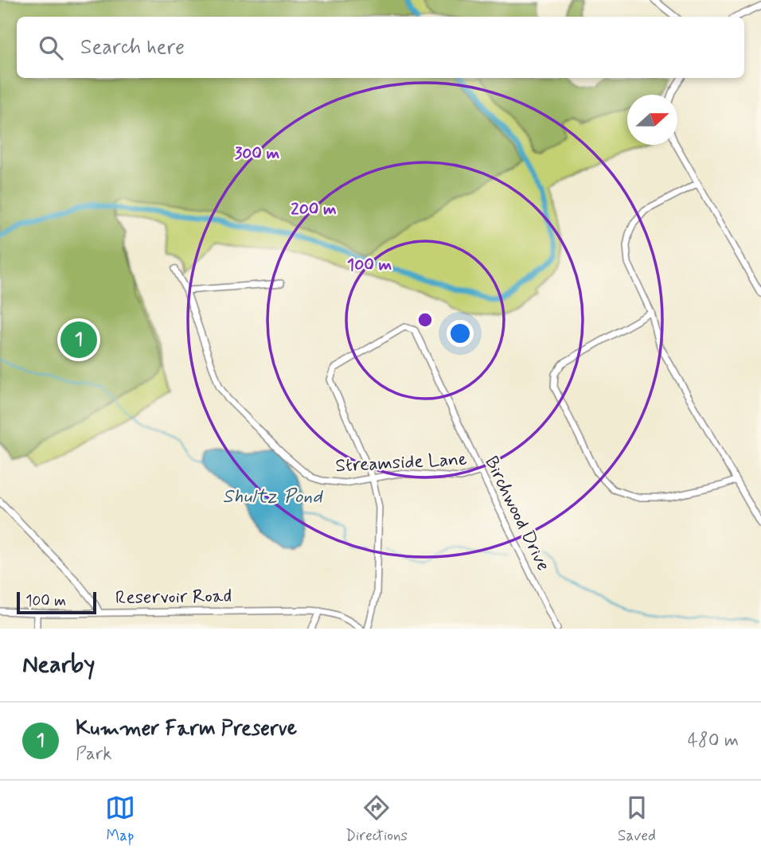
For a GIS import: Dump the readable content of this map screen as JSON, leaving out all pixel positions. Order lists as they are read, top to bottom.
{
  "streets": {
    "street": ["Streamside Lane", "Birchwood Drive", "Reservoir Road"]
  },
  "crossings": [
    ["Streamside Lane", "Birchwood Drive"]
  ],
  "water": ["Shultz Pond"],
  "scale_bar": "100 m",
  "north": "right",
  "page": {
    "search": "Search here",
    "pins": "1",
    "scale": "100 m",
    "heading": "Nearby",
    "list": [
      {
        "mark": "1",
        "name": "Kummer Farm Preserve",
        "note": "Park",
        "value": "480 m"
      }
    ],
    "nav": ["Map", "Directions", "Saved"]
  },
  "rings": ["300 m", "200 m", "100 m"]
}
